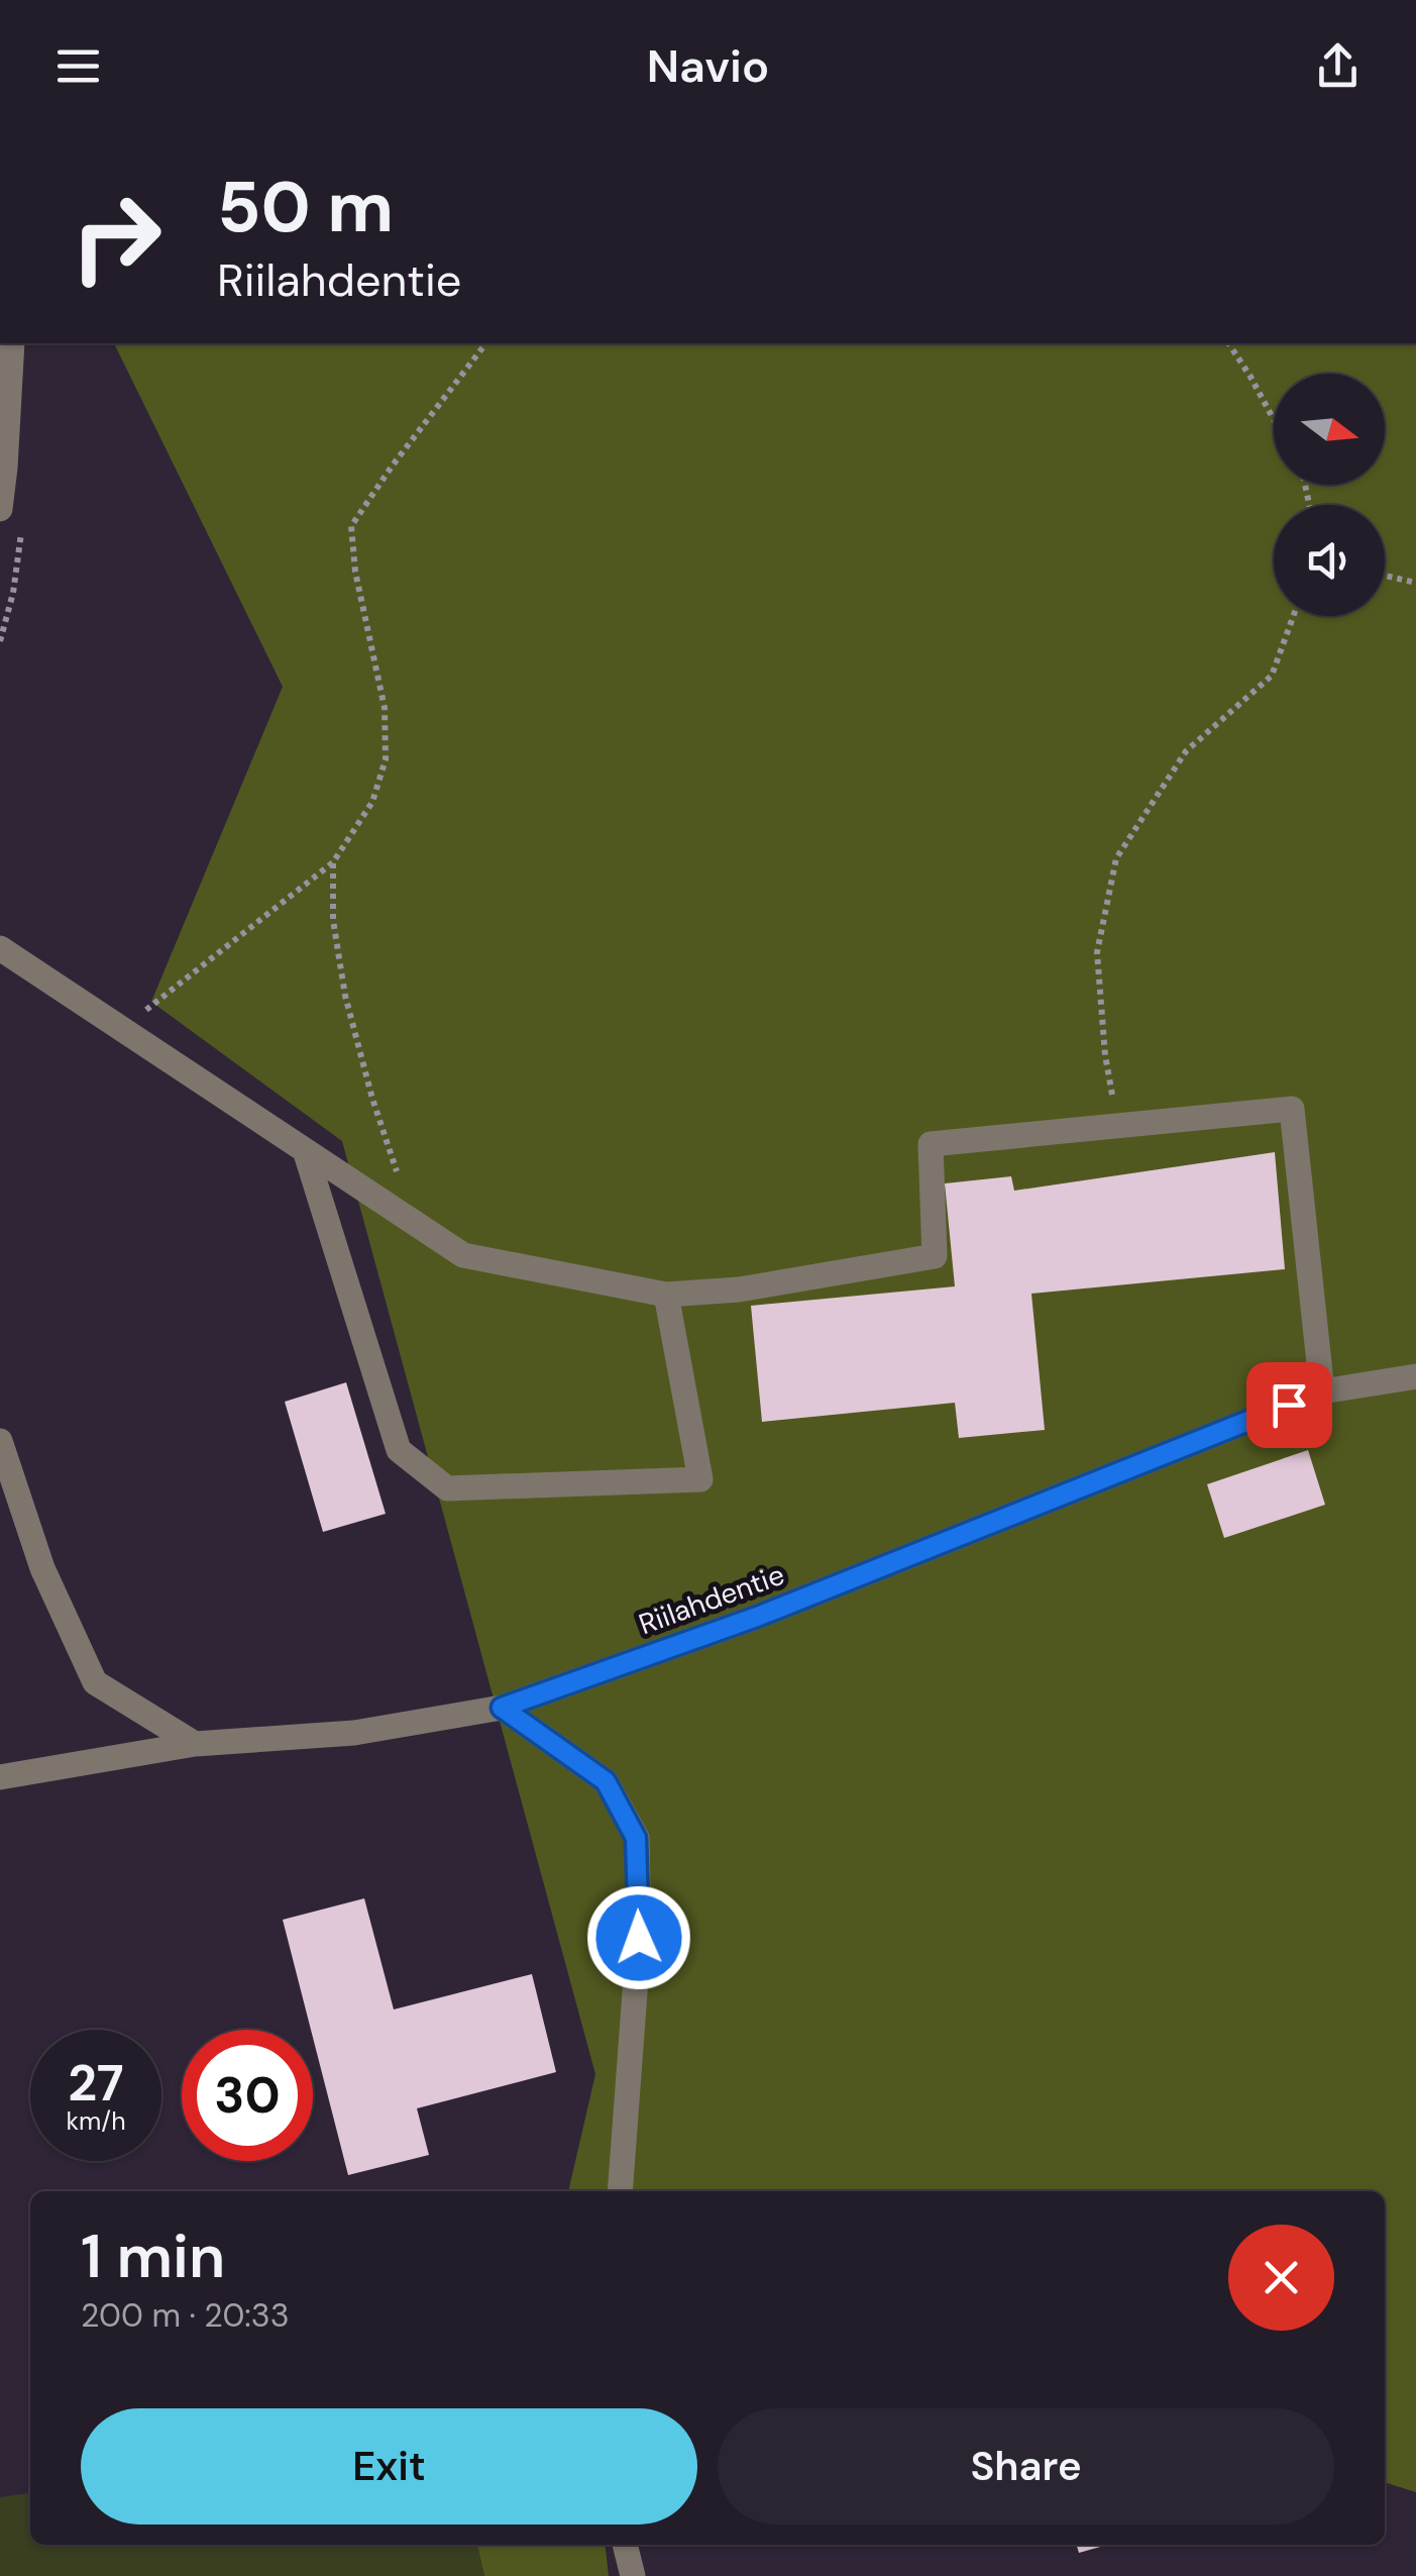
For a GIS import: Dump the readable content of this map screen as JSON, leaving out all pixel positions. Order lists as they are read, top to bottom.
{
  "streets": {
    "street": ["Riilahdentie"]
  },
  "north": "right",
  "page": {
    "header": "Navio",
    "turn": ["50 m", "Riilahdentie"],
    "speed": "27 km/h",
    "limit": "30",
    "heading": ["1 min", "200 m · 20:33"],
    "buttons": ["Exit", "Share"]
  }
}
